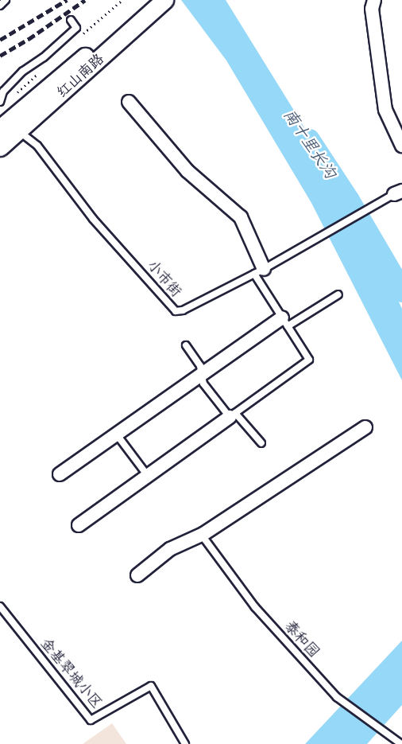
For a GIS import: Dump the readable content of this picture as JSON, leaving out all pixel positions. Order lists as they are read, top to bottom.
{
  "streets": {
    "street": ["红山南路"],
    "lane": ["小市街", "泰和园", "金基翠城小区"]
  },
  "crossings": [
    ["红山南路", "小市街"]
  ],
  "water": ["南十里长沟"]
}
